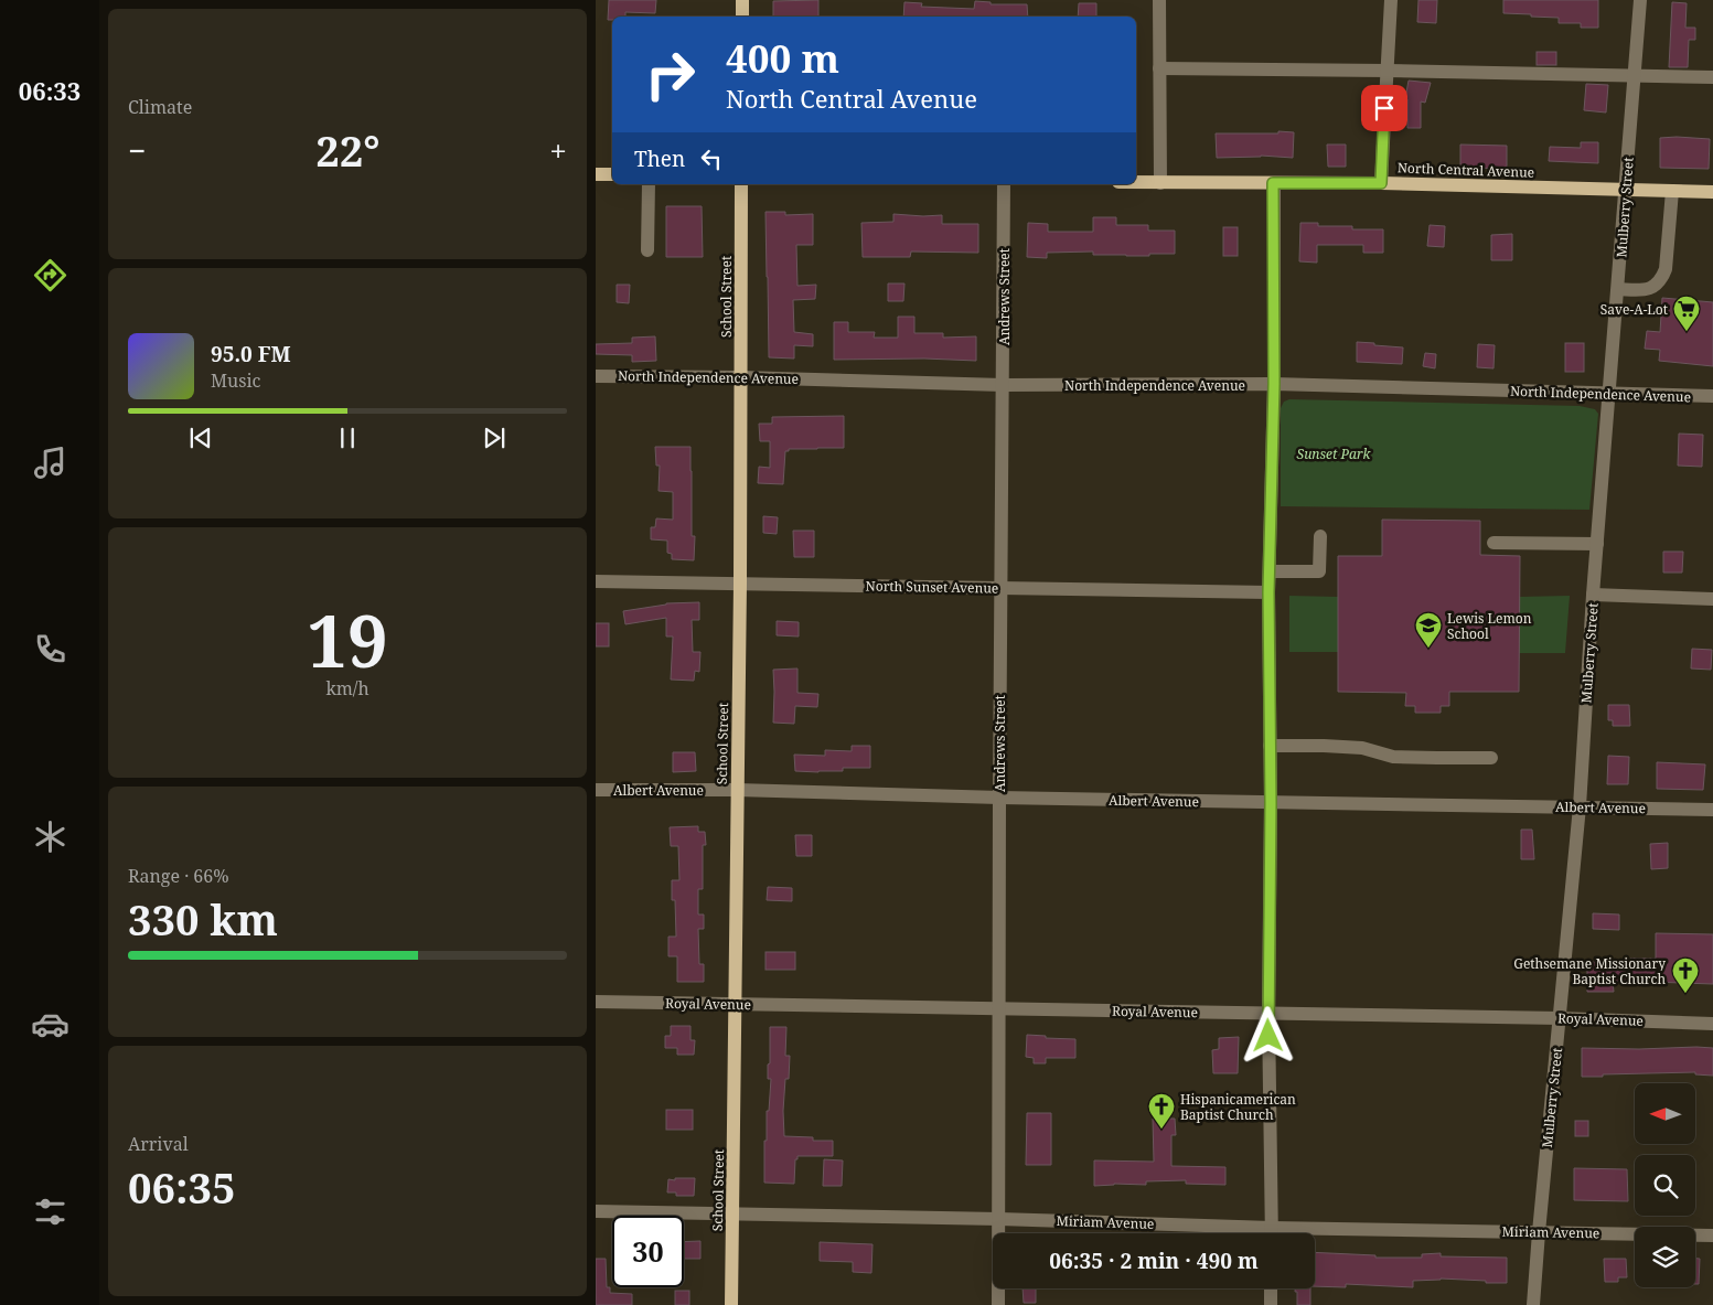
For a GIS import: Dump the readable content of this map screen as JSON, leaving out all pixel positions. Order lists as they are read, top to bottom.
{
  "streets": {
    "main road": ["North Central Avenue", "School Street"],
    "street": [
      "Mulberry Street",
      "Andrews Street",
      "North Independence Avenue",
      "North Sunset Avenue",
      "Albert Avenue",
      "Royal Avenue",
      "Miriam Avenue"
    ]
  },
  "crossings": [
    ["North Central Avenue", "Mulberry Street"],
    ["Mulberry Street", "North Independence Avenue"],
    ["Mulberry Street", "Albert Avenue"],
    ["Mulberry Street", "Royal Avenue"],
    ["Mulberry Street", "Miriam Avenue"],
    ["School Street", "North Independence Avenue"],
    ["School Street", "North Sunset Avenue"],
    ["School Street", "Albert Avenue"],
    ["School Street", "Royal Avenue"],
    ["School Street", "Miriam Avenue"],
    ["Andrews Street", "North Independence Avenue"],
    ["Andrews Street", "North Sunset Avenue"],
    ["Andrews Street", "Albert Avenue"],
    ["Andrews Street", "Royal Avenue"],
    ["Andrews Street", "Miriam Avenue"]
  ],
  "parks": ["Sunset Park"],
  "places": {
    "supermarket": ["Save-A-Lot"],
    "school or university": ["Lewis Lemon School"],
    "church": ["Gethsemane Missionary Baptist Church", "Hispanicamerican Baptist Church"]
  },
  "north": "left",
  "page": {
    "tabs": "06:33",
    "tile": [
      "Climate",
      ["19", "km/h"],
      ["Range · 66%", "330 km"],
      ["Arrival", "06:35"]
    ],
    "turn": ["400 m", "North Central Avenue"],
    "heat": ["−", "22°", "+"],
    "then": "Then",
    "song": ["95.0 FM", "Music"],
    "limit": "30",
    "trip": "06:35 · 2 min · 490 m"
  }
}
